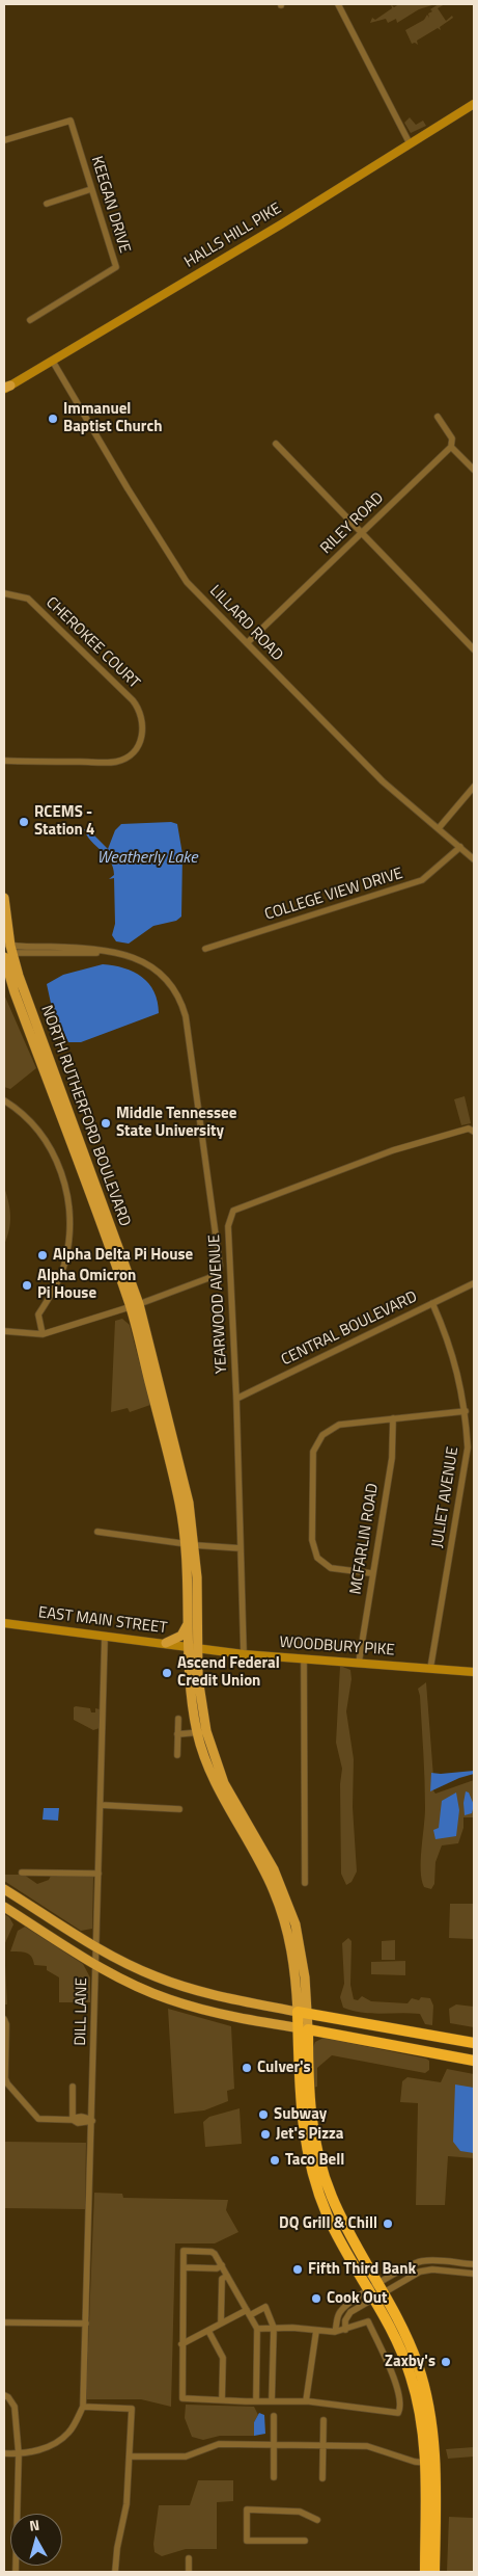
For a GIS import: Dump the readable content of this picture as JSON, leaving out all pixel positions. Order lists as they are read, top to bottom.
{
  "streets": {
    "main road": ["NORTH RUTHERFORD BOULEVARD"],
    "street": [
      "KEEGAN DRIVE",
      "HALLS HILL PIKE",
      "RILEY ROAD",
      "LILLARD ROAD",
      "CHEROKEE COURT",
      "COLLEGE VIEW DRIVE",
      "YEARWOOD AVENUE",
      "CENTRAL BOULEVARD",
      "JULIET AVENUE",
      "MCFARLIN ROAD",
      "EAST MAIN STREET",
      "WOODBURY PIKE",
      "DILL LANE"
    ]
  },
  "crossings": [
    ["HALLS HILL PIKE", "LILLARD ROAD"],
    ["RILEY ROAD", "LILLARD ROAD"],
    ["LILLARD ROAD", "COLLEGE VIEW DRIVE"],
    ["NORTH RUTHERFORD BOULEVARD", "EAST MAIN STREET"],
    ["NORTH RUTHERFORD BOULEVARD", "WOODBURY PIKE"],
    ["YEARWOOD AVENUE", "CENTRAL BOULEVARD"],
    ["YEARWOOD AVENUE", "WOODBURY PIKE"],
    ["CENTRAL BOULEVARD", "JULIET AVENUE"],
    ["JULIET AVENUE", "WOODBURY PIKE"],
    ["MCFARLIN ROAD", "WOODBURY PIKE"],
    ["EAST MAIN STREET", "WOODBURY PIKE"],
    ["EAST MAIN STREET", "DILL LANE"]
  ],
  "water": ["Weatherly Lake"],
  "places": [
    "Immanuel Baptist Church",
    "RCEMS - Station 4",
    "Middle Tennessee State University",
    "Alpha Delta Pi House",
    "Alpha Omicron Pi House",
    "Ascend Federal Credit Union",
    "Culver's",
    "Subway",
    "Jet's Pizza",
    "Taco Bell",
    "DQ Grill & Chill",
    "Fifth Third Bank",
    "Cook Out",
    "Zaxby's"
  ],
  "north": "top"
}
